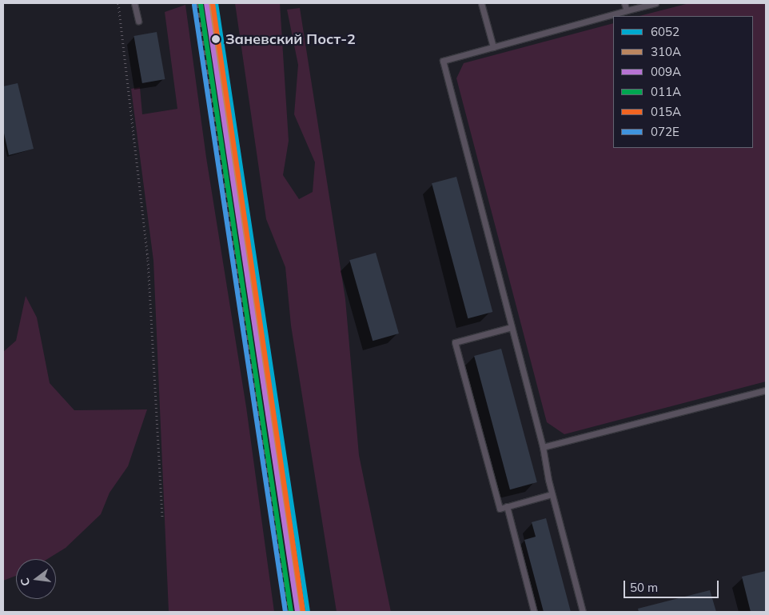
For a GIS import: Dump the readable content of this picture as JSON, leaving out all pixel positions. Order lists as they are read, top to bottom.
{
  "places": ["Заневский Пост-2"],
  "lines": [
    "transit line 6052",
    "transit line 009А",
    "transit line 015А",
    "transit line 310А",
    "transit line 011А",
    "transit line 072Е"
  ],
  "legend": [
    "6052",
    "310А",
    "009А",
    "011А",
    "015А",
    "072Е"
  ],
  "scale_bar": "50 m",
  "north": "left"
}
